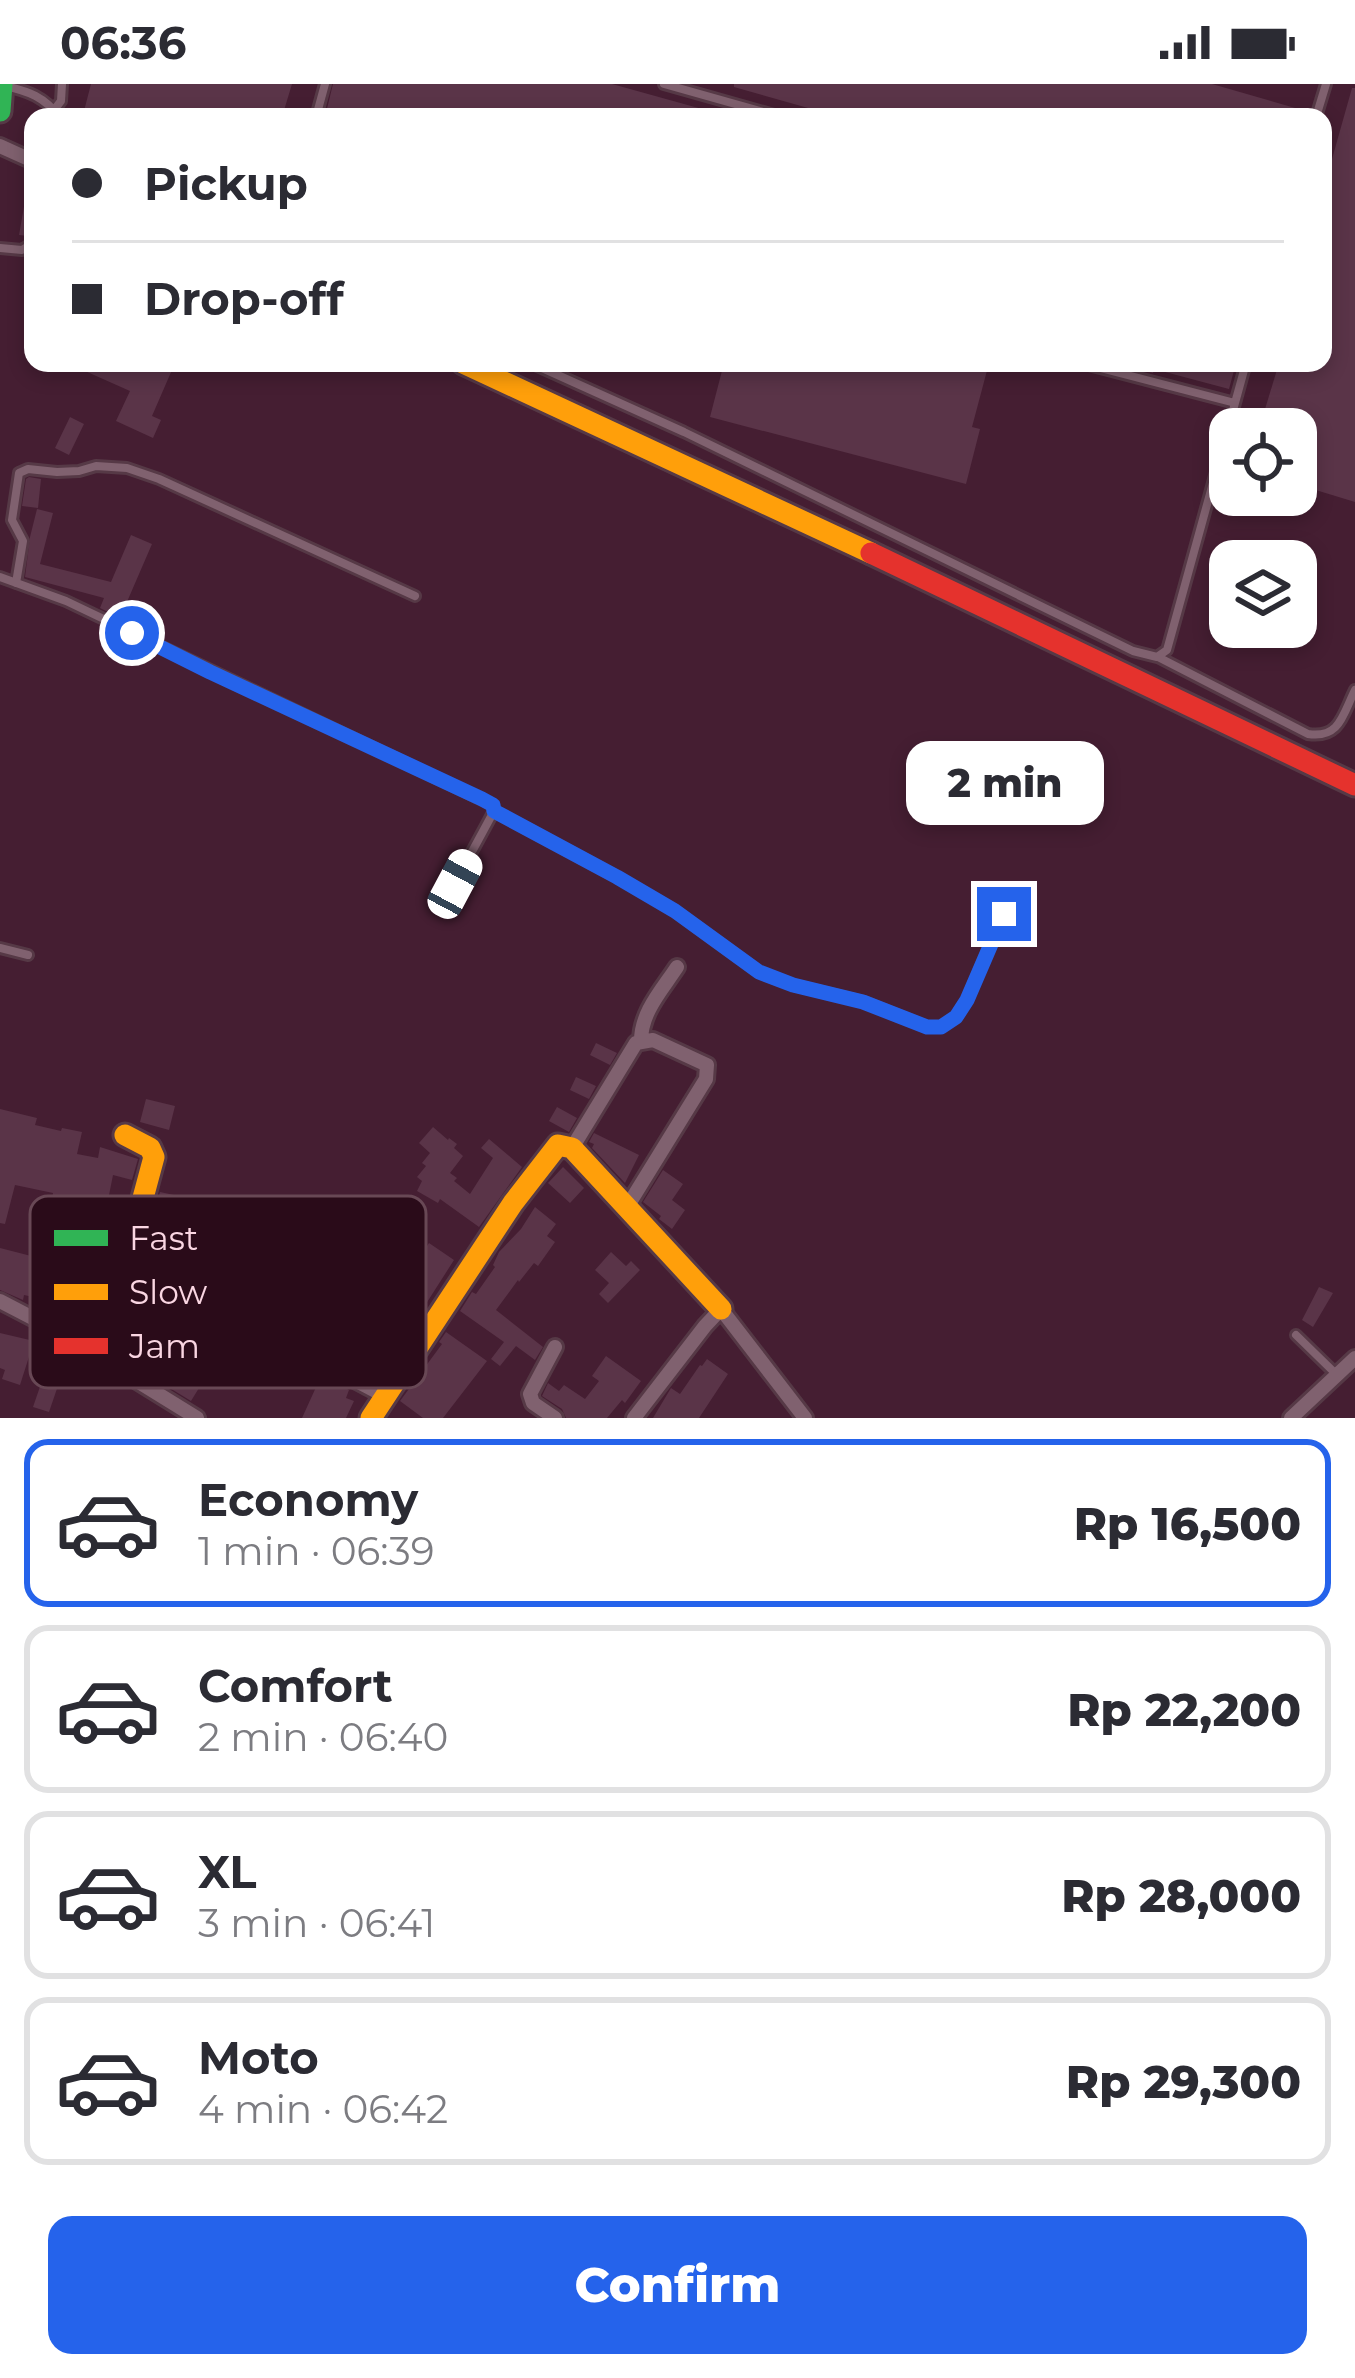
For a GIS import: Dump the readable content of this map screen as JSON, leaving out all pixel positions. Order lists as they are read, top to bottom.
{
  "legend": ["Fast", "Slow", "Jam"],
  "page": {
    "status": "06:36",
    "banner": ["Pickup", "Drop-off"],
    "bubble": "2 min",
    "list": [
      {
        "name": "Economy",
        "note": "1 min · 06:39",
        "value": "Rp 16,500"
      },
      {
        "name": "Comfort",
        "note": "2 min · 06:40",
        "value": "Rp 22,200"
      },
      {
        "name": "XL",
        "note": "3 min · 06:41",
        "value": "Rp 28,000"
      },
      {
        "name": "Moto",
        "note": "4 min · 06:42",
        "value": "Rp 29,300"
      }
    ],
    "buttons": "Confirm"
  }
}
